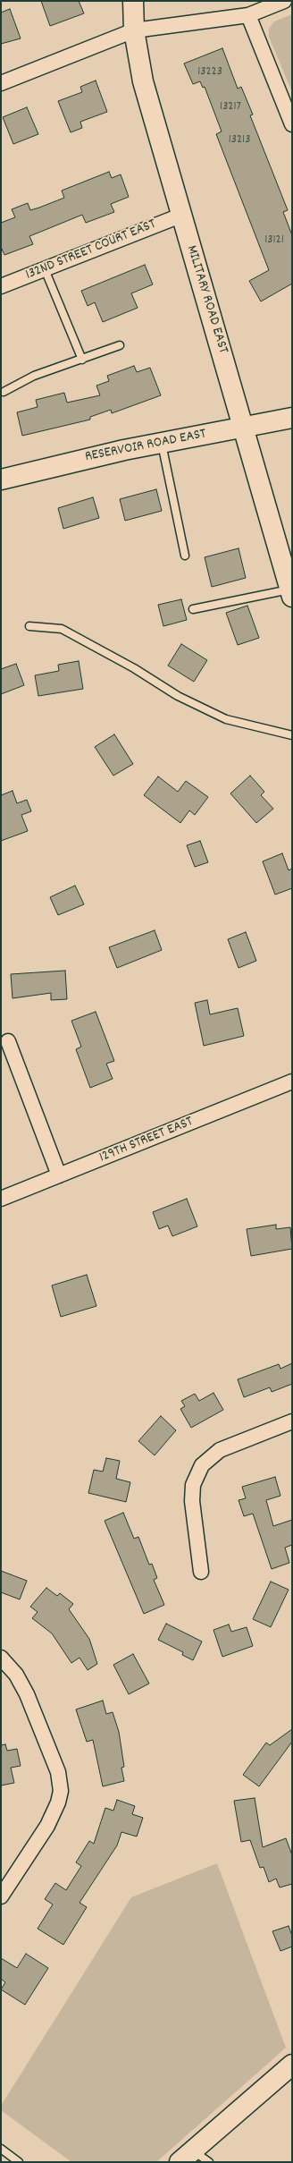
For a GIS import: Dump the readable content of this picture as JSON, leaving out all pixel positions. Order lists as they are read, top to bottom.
{
  "streets": {
    "main road": ["MILITARY ROAD EAST", "RESERVOIR ROAD EAST"],
    "street": ["132ND STREET COURT EAST", "129TH STREET EAST"]
  },
  "crossings": [
    ["132ND STREET COURT EAST", "MILITARY ROAD EAST"],
    ["MILITARY ROAD EAST", "RESERVOIR ROAD EAST"]
  ],
  "house_numbers": [
    "13223",
    "13217",
    "13213",
    "13121"
  ]
}
